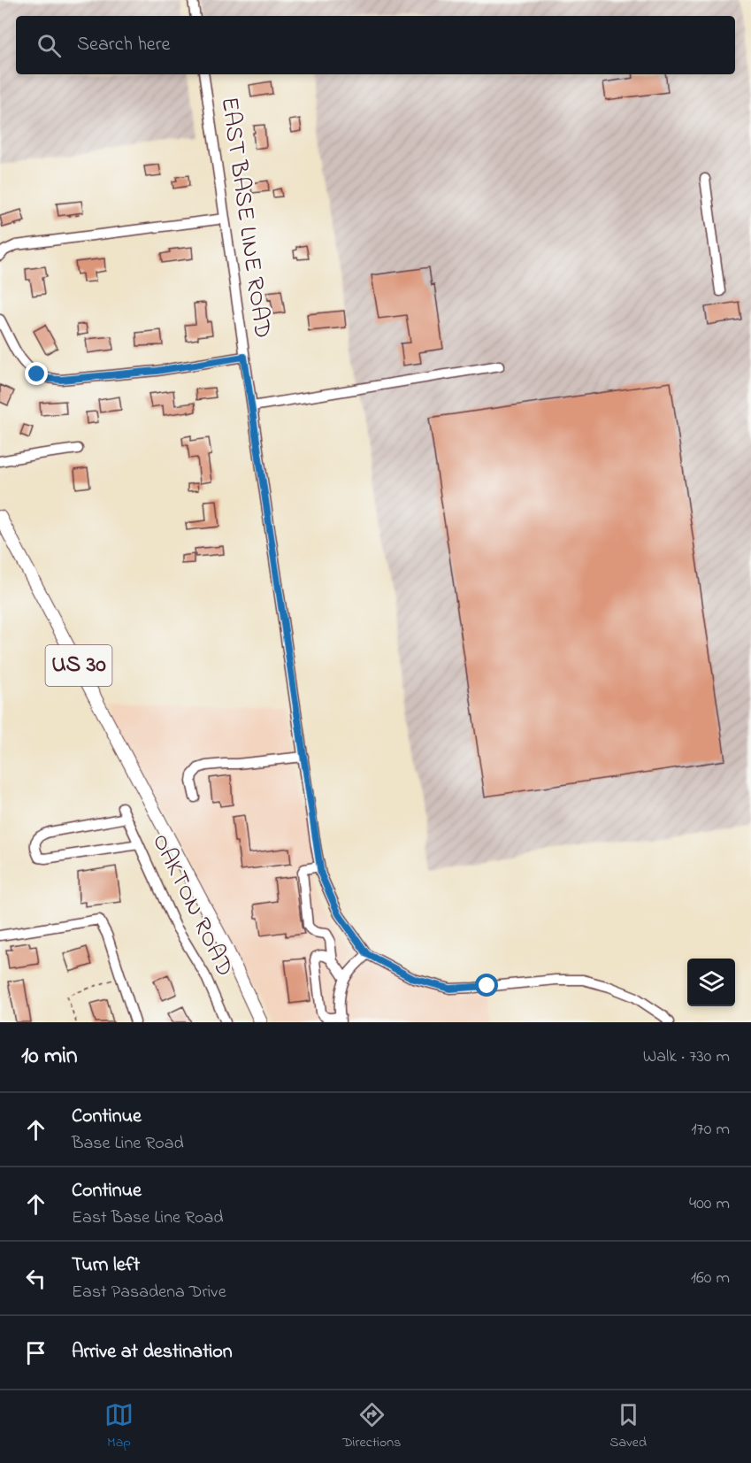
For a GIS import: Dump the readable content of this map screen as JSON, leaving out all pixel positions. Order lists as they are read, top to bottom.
{
  "streets": {
    "main road": ["US 30"],
    "street": ["EAST BASE LINE ROAD", "OAKTON ROAD"]
  },
  "page": {
    "search": "Search here",
    "heading": ["10 min", "Walk · 730 m"],
    "list": [
      ["Continue", "Base Line Road", "170 m"],
      ["Continue", "East Base Line Road", "400 m"],
      ["Turn left", "East Pasadena Drive", "160 m"],
      "Arrive at destination"
    ],
    "nav": ["Map", "Directions", "Saved"]
  }
}
